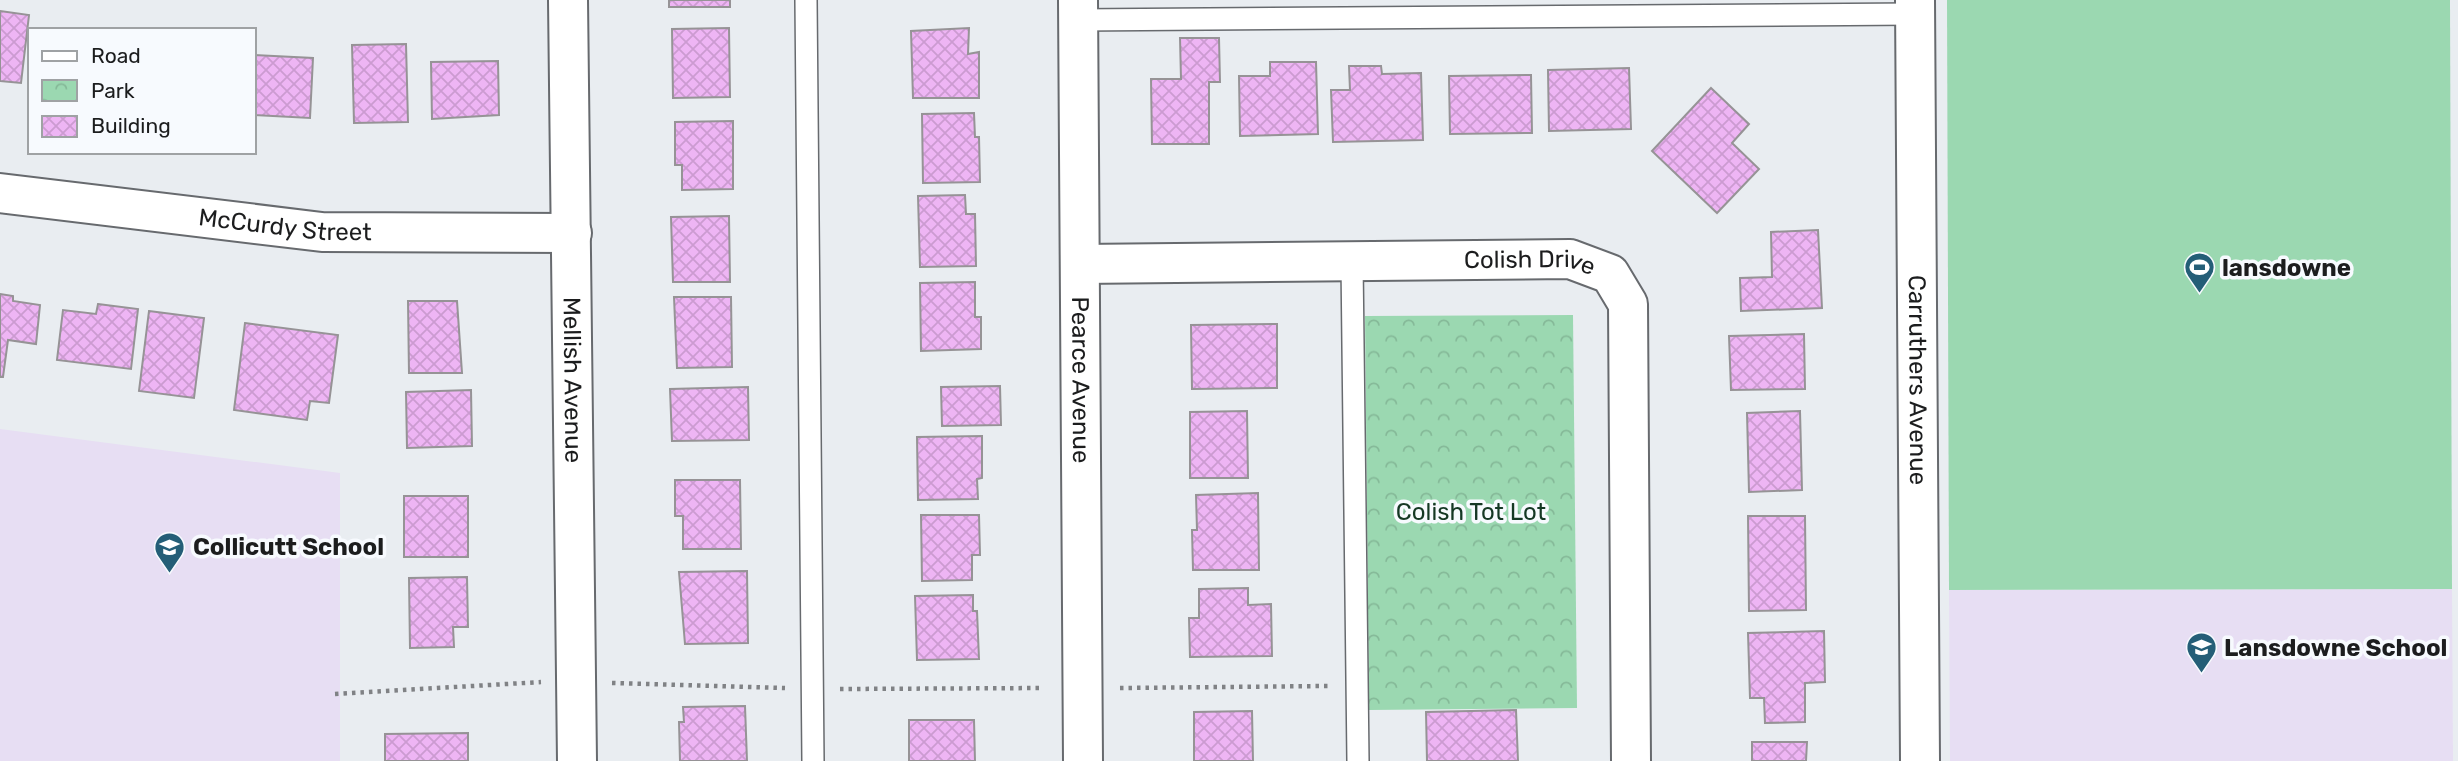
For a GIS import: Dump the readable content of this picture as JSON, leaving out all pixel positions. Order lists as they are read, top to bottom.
{
  "streets": {
    "street": [
      "McCurdy Street",
      "Colish Drive",
      "Mellish Avenue",
      "Pearce Avenue",
      "Carruthers Avenue"
    ]
  },
  "crossings": [
    ["McCurdy Street", "Mellish Avenue"],
    ["Colish Drive", "Pearce Avenue"]
  ],
  "parks": ["Colish Tot Lot"],
  "places": {
    "sports": ["lansdowne"],
    "school or university": ["Collicutt School", "Lansdowne School"]
  },
  "legend": ["Road", "Park", "Building"]
}
